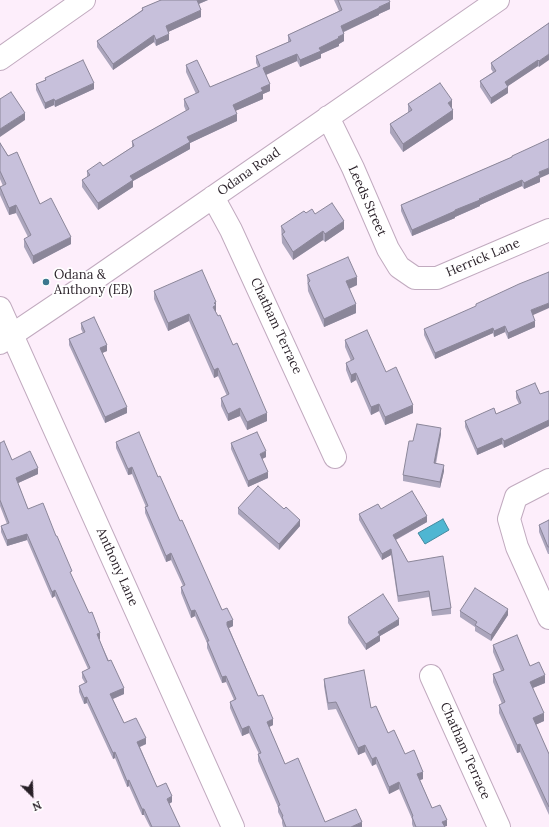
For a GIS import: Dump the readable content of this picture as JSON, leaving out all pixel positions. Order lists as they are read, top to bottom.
{
  "streets": {
    "street": [
      "Odana Road",
      "Leeds Street",
      "Herrick Lane",
      "Chatham Terrace",
      "Anthony Lane"
    ]
  },
  "crossings": [
    ["Odana Road", "Leeds Street"],
    ["Odana Road", "Chatham Terrace"],
    ["Odana Road", "Anthony Lane"],
    ["Leeds Street", "Herrick Lane"]
  ],
  "places": ["Odana & Anthony (EB)"],
  "north": "bottom right"
}
